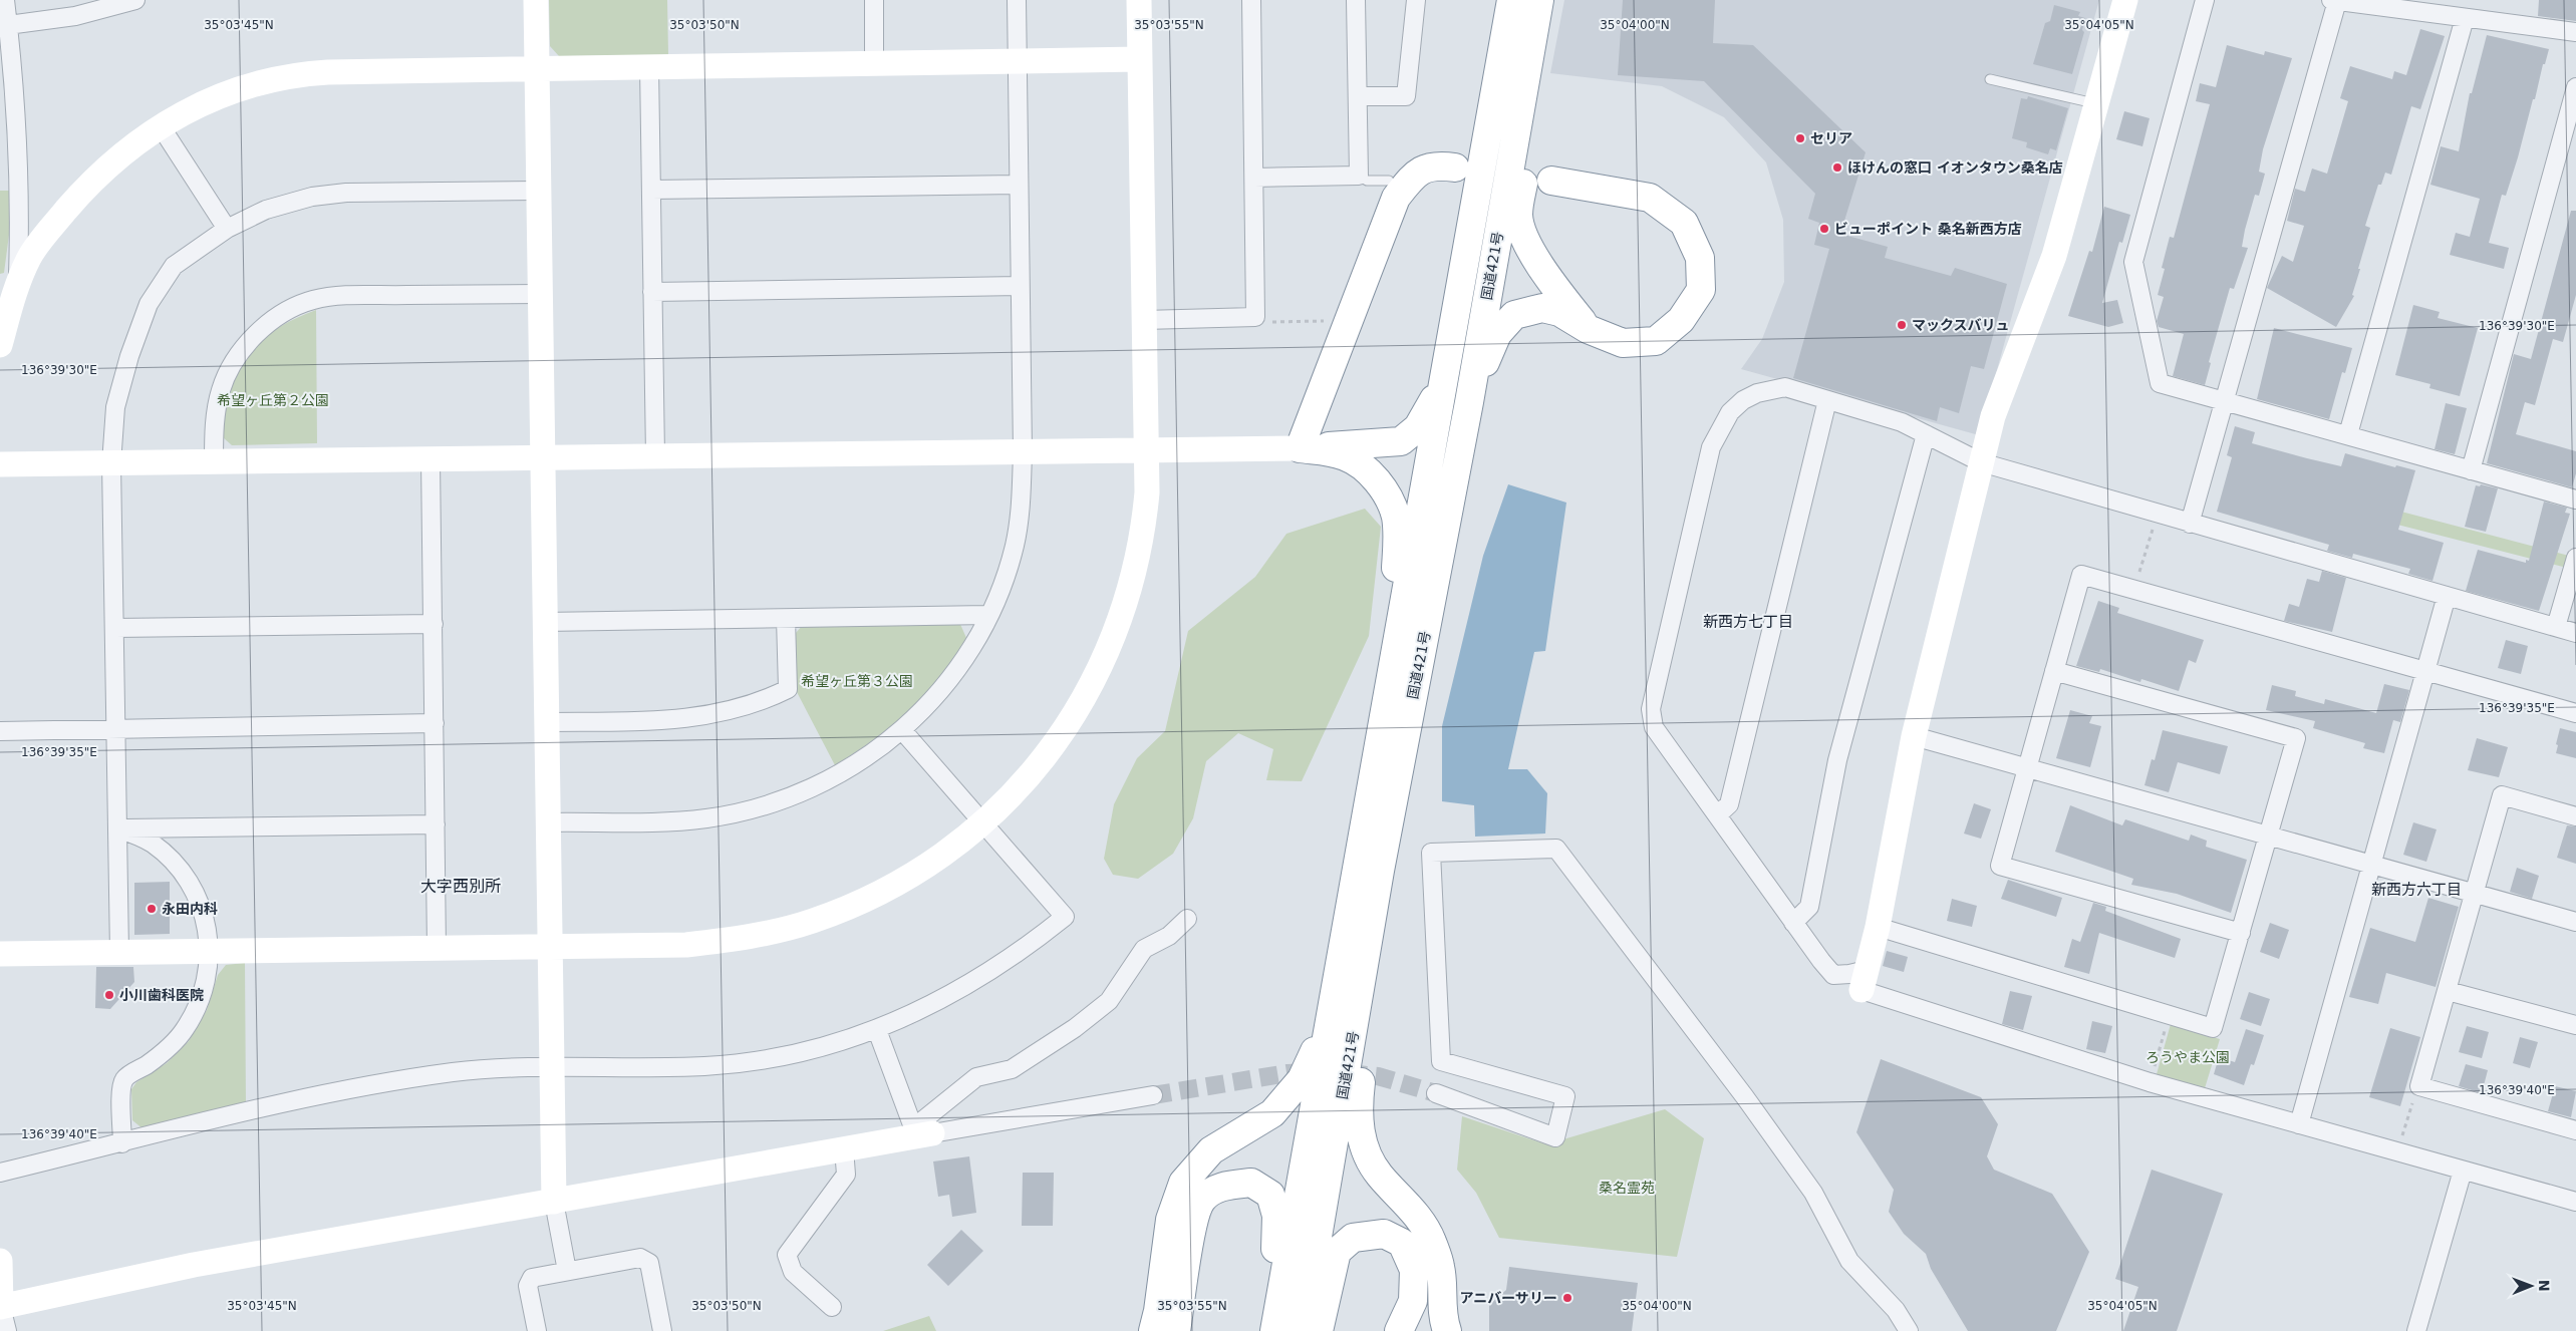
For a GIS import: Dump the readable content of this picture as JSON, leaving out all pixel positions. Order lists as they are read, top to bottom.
{
  "streets": {
    "highway": ["国道421号"]
  },
  "districts": ["新西方七丁目", "大字西別所", "新西方六丁目"],
  "parks": [
    "希望ヶ丘第２公園",
    "希望ヶ丘第３公園",
    "ろうやま公園",
    "桑名霊苑"
  ],
  "places": [
    "セリア",
    "ほけんの窓口 イオンタウン桑名店",
    "ビューポイント 桑名新西方店",
    "マックスバリュ",
    "永田内科",
    "小川歯科医院",
    "アニバーサリー"
  ],
  "north": "right",
  "coordinates": [
    "35°03'45\"N",
    "35°03'50\"N",
    "35°03'55\"N",
    "35°04'00\"N",
    "35°04'05\"N",
    "136°39'30\"E",
    "136°39'35\"E",
    "136°39'40\"E"
  ]
}
